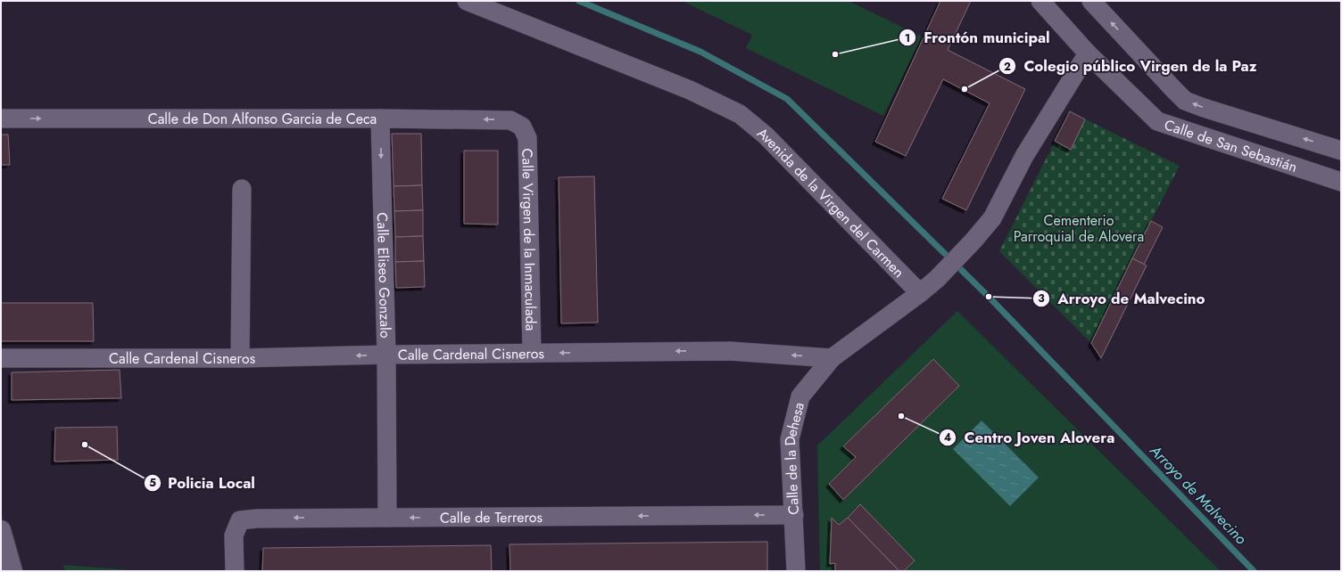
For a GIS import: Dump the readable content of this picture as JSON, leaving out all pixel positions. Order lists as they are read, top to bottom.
{
  "streets": {
    "street": [
      "Calle de Don Alfonso Garcia de Ceca",
      "Calle de San Sebastián",
      "Avenida de la Virgen del Carmen",
      "Calle Virgen de la Inmaculada",
      "Calle Eliseo Gonzalo",
      "Calle Cardenal Cisneros",
      "Calle de la Dehesa",
      "Calle de Terreros"
    ]
  },
  "crossings": [
    ["Calle de Don Alfonso Garcia de Ceca", "Calle Virgen de la Inmaculada"],
    ["Calle de Don Alfonso Garcia de Ceca", "Calle Eliseo Gonzalo"],
    ["Calle Virgen de la Inmaculada", "Calle Cardenal Cisneros"],
    ["Calle Eliseo Gonzalo", "Calle Cardenal Cisneros"],
    ["Calle Eliseo Gonzalo", "Calle de Terreros"],
    ["Calle Cardenal Cisneros", "Calle de la Dehesa"],
    ["Calle de la Dehesa", "Calle de Terreros"]
  ],
  "one_way": ["Calle Cardenal Cisneros", "Calle de Terreros"],
  "water": ["Arroyo de Malvecino"],
  "parks": ["Cementerio Parroquial de Alovera"],
  "places": [
    "Frontón municipal",
    "Colegio público Virgen de la Paz",
    "Arroyo de Malvecino",
    "Centro Joven Alovera",
    "Policia Local"
  ]
}
